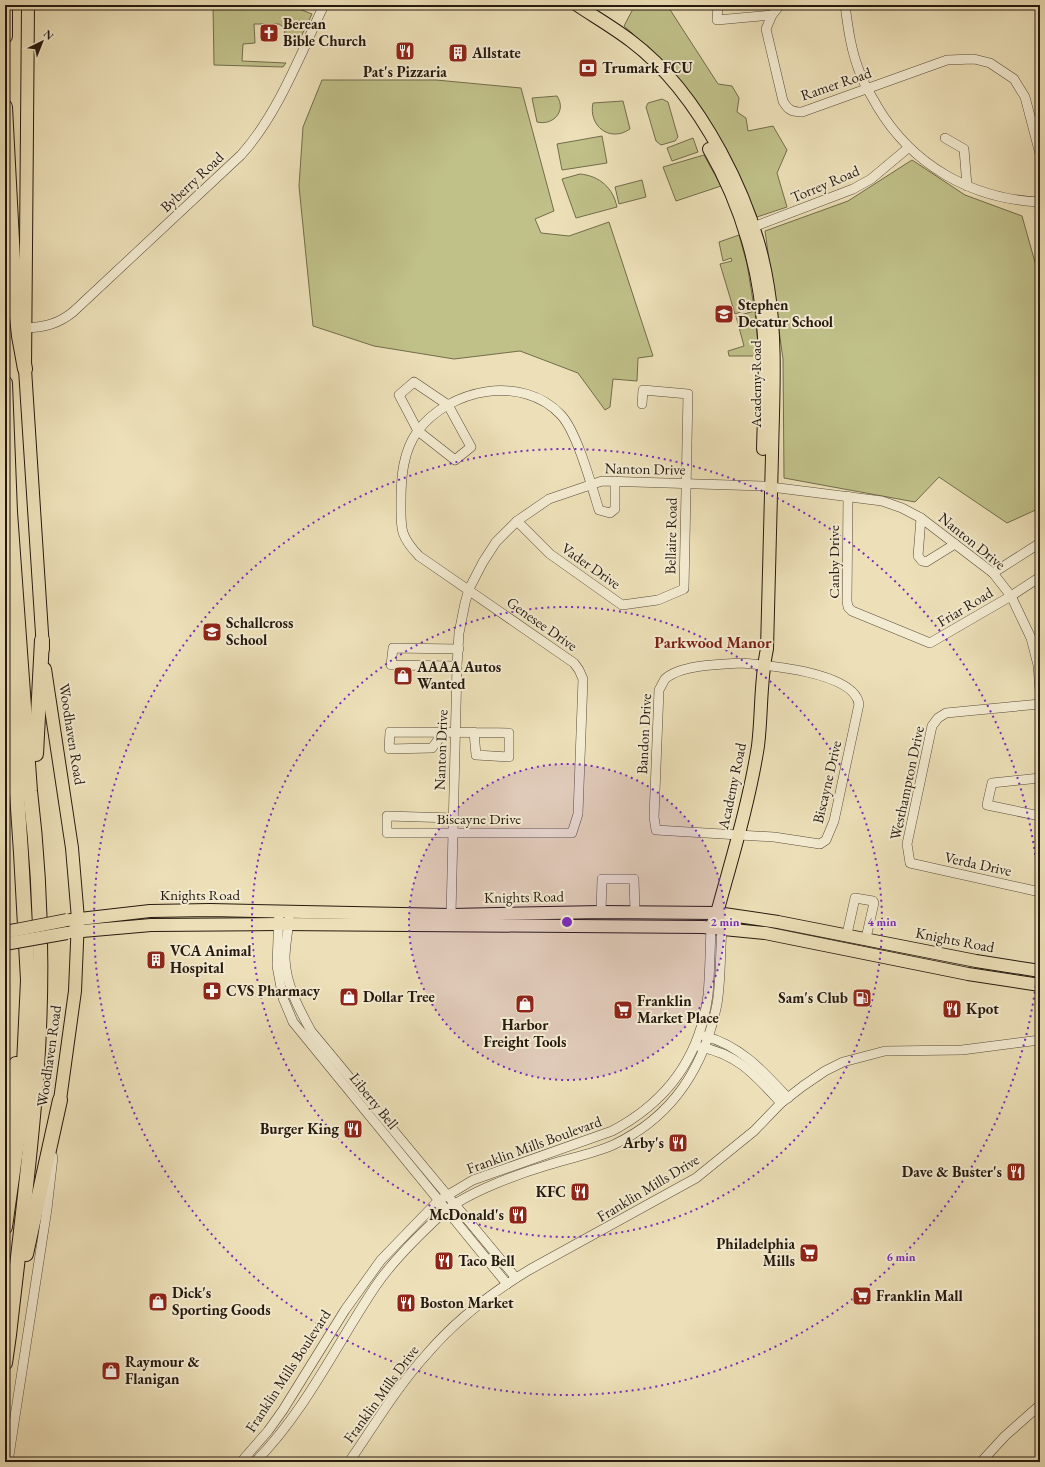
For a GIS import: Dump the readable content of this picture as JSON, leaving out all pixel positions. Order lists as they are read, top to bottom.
{
  "streets": {
    "highway": ["Woodhaven Road"],
    "main road": ["Academy Road", "Knights Road"],
    "street": [
      "Ramer Road",
      "Byberry Road",
      "Torrey Road",
      "Nanton Drive",
      "Bellaire Road",
      "Canby Drive",
      "Vader Drive",
      "Friar Road",
      "Genesee Drive",
      "Bandon Drive",
      "Biscayne Drive",
      "Westhampton Drive",
      "Verda Drive",
      "Liberty Bell",
      "Franklin Mills Boulevard",
      "Franklin Mills Drive"
    ]
  },
  "crossings": [
    ["Byberry Road", "Woodhaven Road"],
    ["Torrey Road", "Academy Road"],
    ["Academy Road", "Nanton Drive"],
    ["Academy Road", "Bandon Drive"],
    ["Academy Road", "Biscayne Drive"],
    ["Academy Road", "Knights Road"],
    ["Nanton Drive", "Bellaire Road"],
    ["Nanton Drive", "Canby Drive"],
    ["Nanton Drive", "Vader Drive"],
    ["Nanton Drive", "Friar Road"],
    ["Nanton Drive", "Genesee Drive"],
    ["Nanton Drive", "Biscayne Drive"],
    ["Nanton Drive", "Knights Road"],
    ["Bellaire Road", "Vader Drive"],
    ["Canby Drive", "Friar Road"],
    ["Genesee Drive", "Biscayne Drive"],
    ["Woodhaven Road", "Knights Road"],
    ["Bandon Drive", "Biscayne Drive"],
    ["Westhampton Drive", "Verda Drive"],
    ["Knights Road", "Liberty Bell"],
    ["Knights Road", "Franklin Mills Boulevard"],
    ["Liberty Bell", "Franklin Mills Boulevard"],
    ["Liberty Bell", "Franklin Mills Drive"]
  ],
  "districts": ["Parkwood Manor"],
  "places": {
    "church": ["Berean Bible Church"],
    "restaurant": [
      "Pat's Pizzaria",
      "Kpot",
      "Burger King",
      "Arby's",
      "Dave & Buster's",
      "KFC",
      "McDonald's",
      "Taco Bell",
      "Boston Market"
    ],
    "building": ["Allstate", "VCA Animal Hospital"],
    "bank": ["Trumark FCU"],
    "school or university": ["Stephen Decatur School", "Schallcross School"],
    "shop": [
      "AAAA Autos Wanted",
      "Dollar Tree",
      "Harbor Freight Tools",
      "Dick's Sporting Goods",
      "Raymour & Flanigan"
    ],
    "pharmacy": ["CVS Pharmacy"],
    "fuel station": ["Sam's Club"],
    "supermarket": ["Franklin Market Place", "Philadelphia Mills", "Franklin Mall"]
  },
  "north": "top right",
  "rings": ["2 min", "4 min", "6 min"]
}
